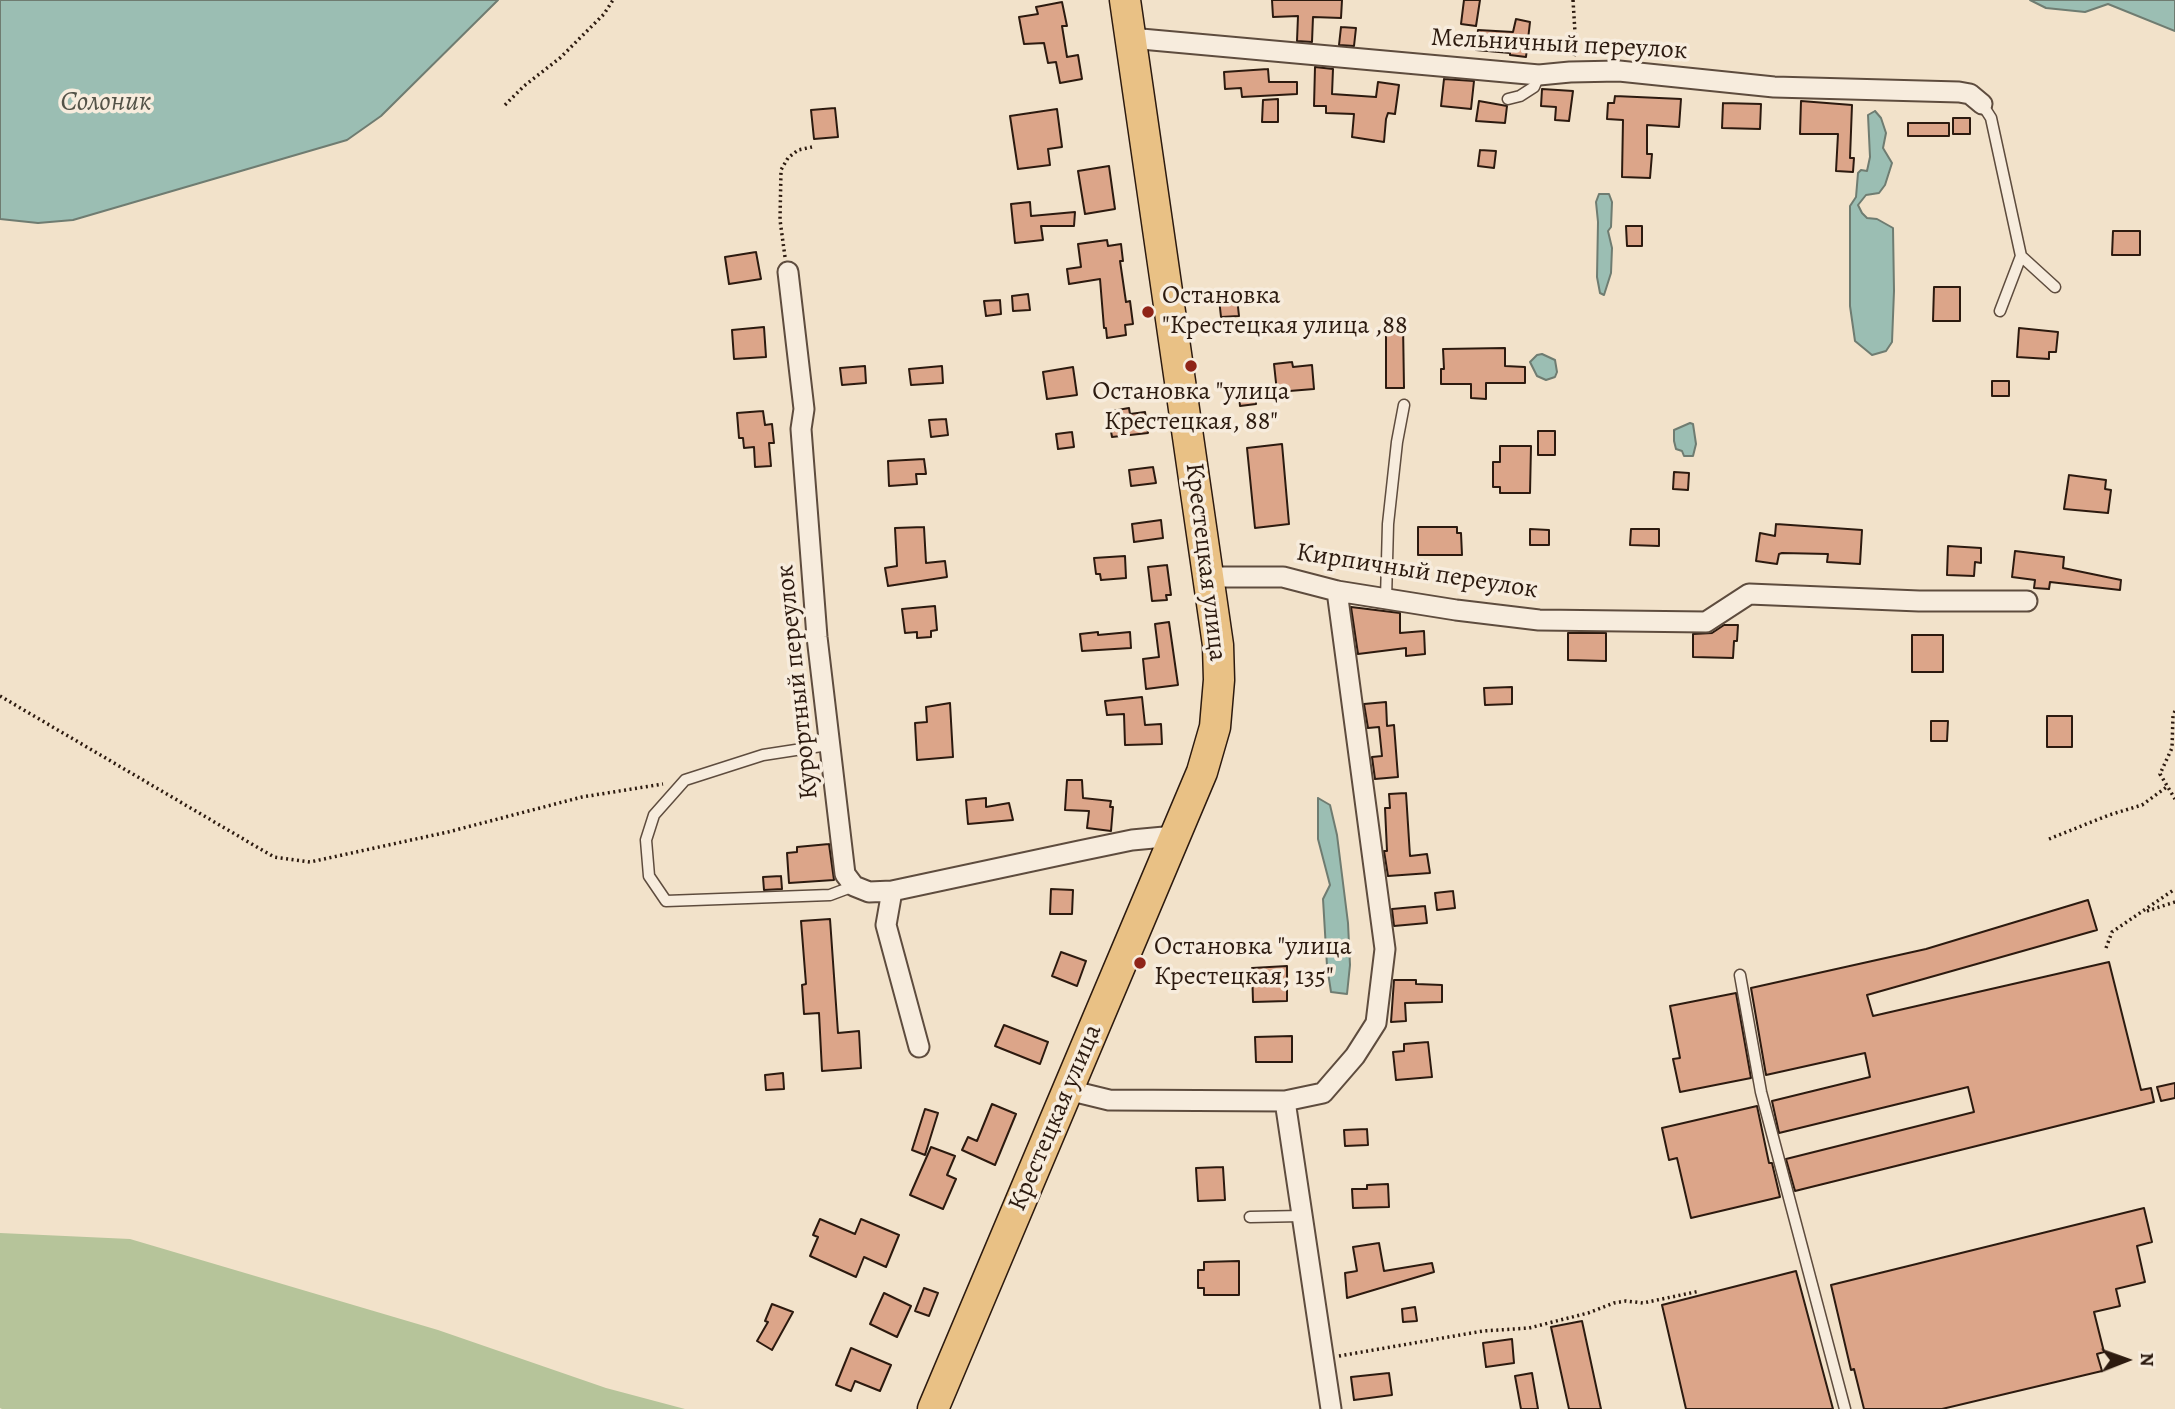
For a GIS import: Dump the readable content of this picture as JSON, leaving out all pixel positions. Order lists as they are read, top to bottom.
{
  "streets": {
    "main road": ["Крестецкая улица"],
    "street": ["Мельничный переулок", "Кирпичный переулок", "Курортный переулок"]
  },
  "crossings": [
    ["Мельничный переулок", "Крестецкая улица"],
    ["Крестецкая улица", "Кирпичный переулок"]
  ],
  "water": ["Солоник"],
  "places": ["Остановка \"Крестецкая улица ,88", "Остановка \"улица Крестецкая, 88\"", "Остановка \"улица Крестецкая, 135\""],
  "north": "right"
}
